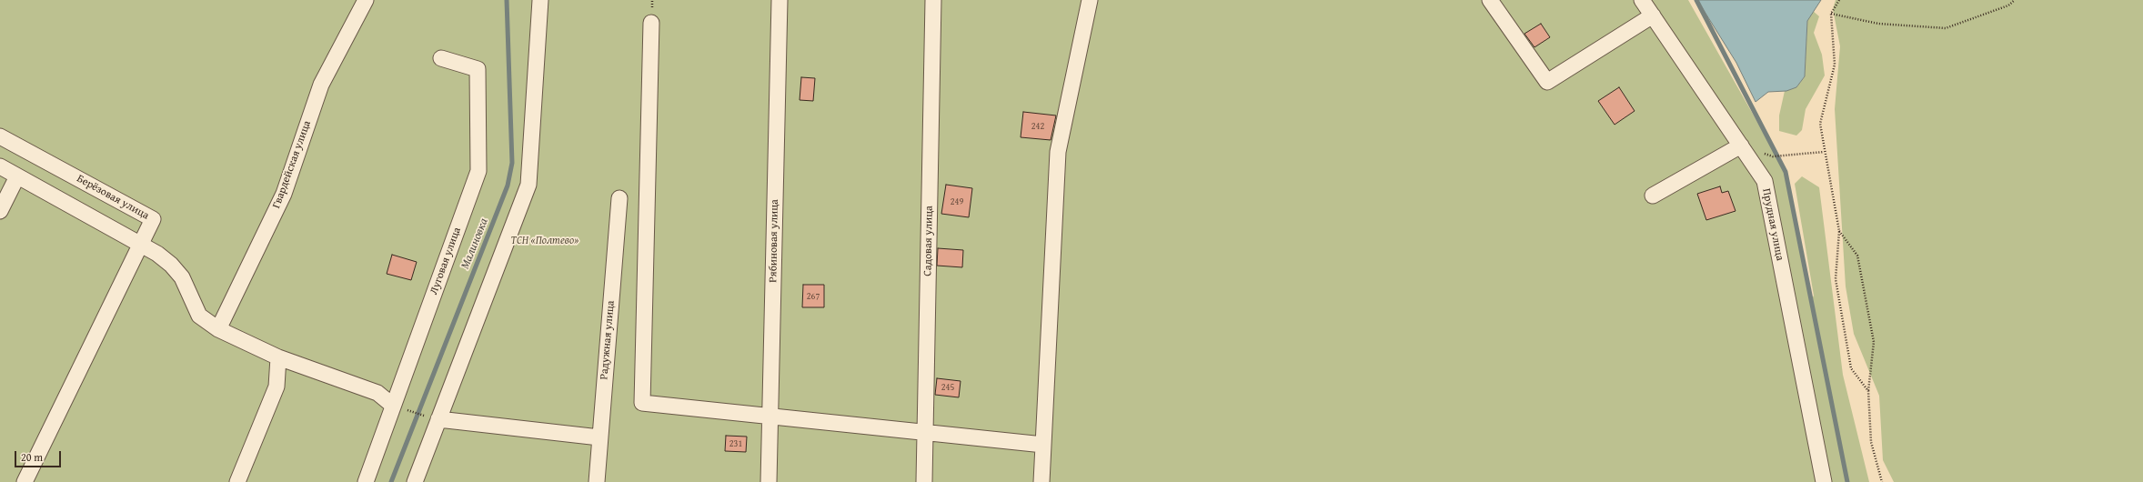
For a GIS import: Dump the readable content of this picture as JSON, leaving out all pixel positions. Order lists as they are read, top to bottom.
{
  "streets": {
    "street": [
      "Гвардейская улица",
      "Берёзовая улица",
      "Прудная улица",
      "Рябиновая улица",
      "Садовая улица",
      "Луговая улица",
      "Радужная улица"
    ]
  },
  "water": ["Малиновка"],
  "parks": ["ТСН «Полтево»"],
  "house_numbers": [
    "242",
    "249",
    "267",
    "245",
    "231"
  ],
  "scale_bar": "20 m"
}
